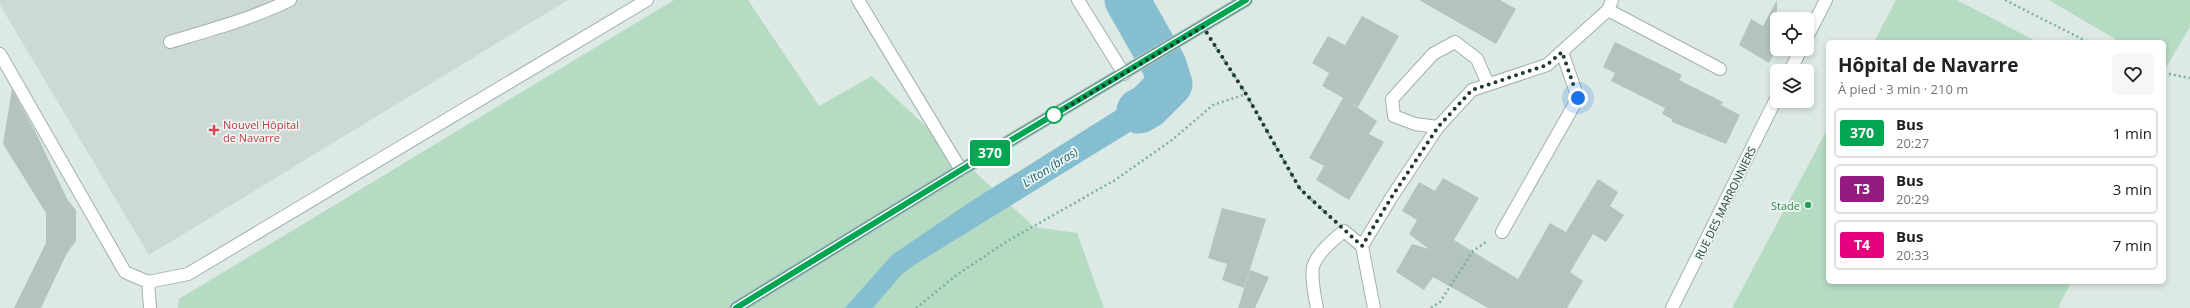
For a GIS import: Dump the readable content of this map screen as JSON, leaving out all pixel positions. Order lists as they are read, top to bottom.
{
  "streets": {
    "street": ["RUE DES MARRONNIERS"]
  },
  "water": ["L'Iton (bras)"],
  "places": {
    "health": ["Nouvel Hôpital de Navarre"],
    "other": ["Stade"]
  },
  "lines": ["bus line 370"],
  "page": {
    "on_map": "370",
    "heading": ["Hôpital de Navarre", "À pied · 3 min · 210 m"],
    "list": [
      {
        "mark": "370",
        "name": "Bus",
        "note": "20:27",
        "value": "1 min"
      },
      {
        "mark": "T3",
        "name": "Bus",
        "note": "20:29",
        "value": "3 min"
      },
      {
        "mark": "T4",
        "name": "Bus",
        "note": "20:33",
        "value": "7 min"
      }
    ]
  }
}
